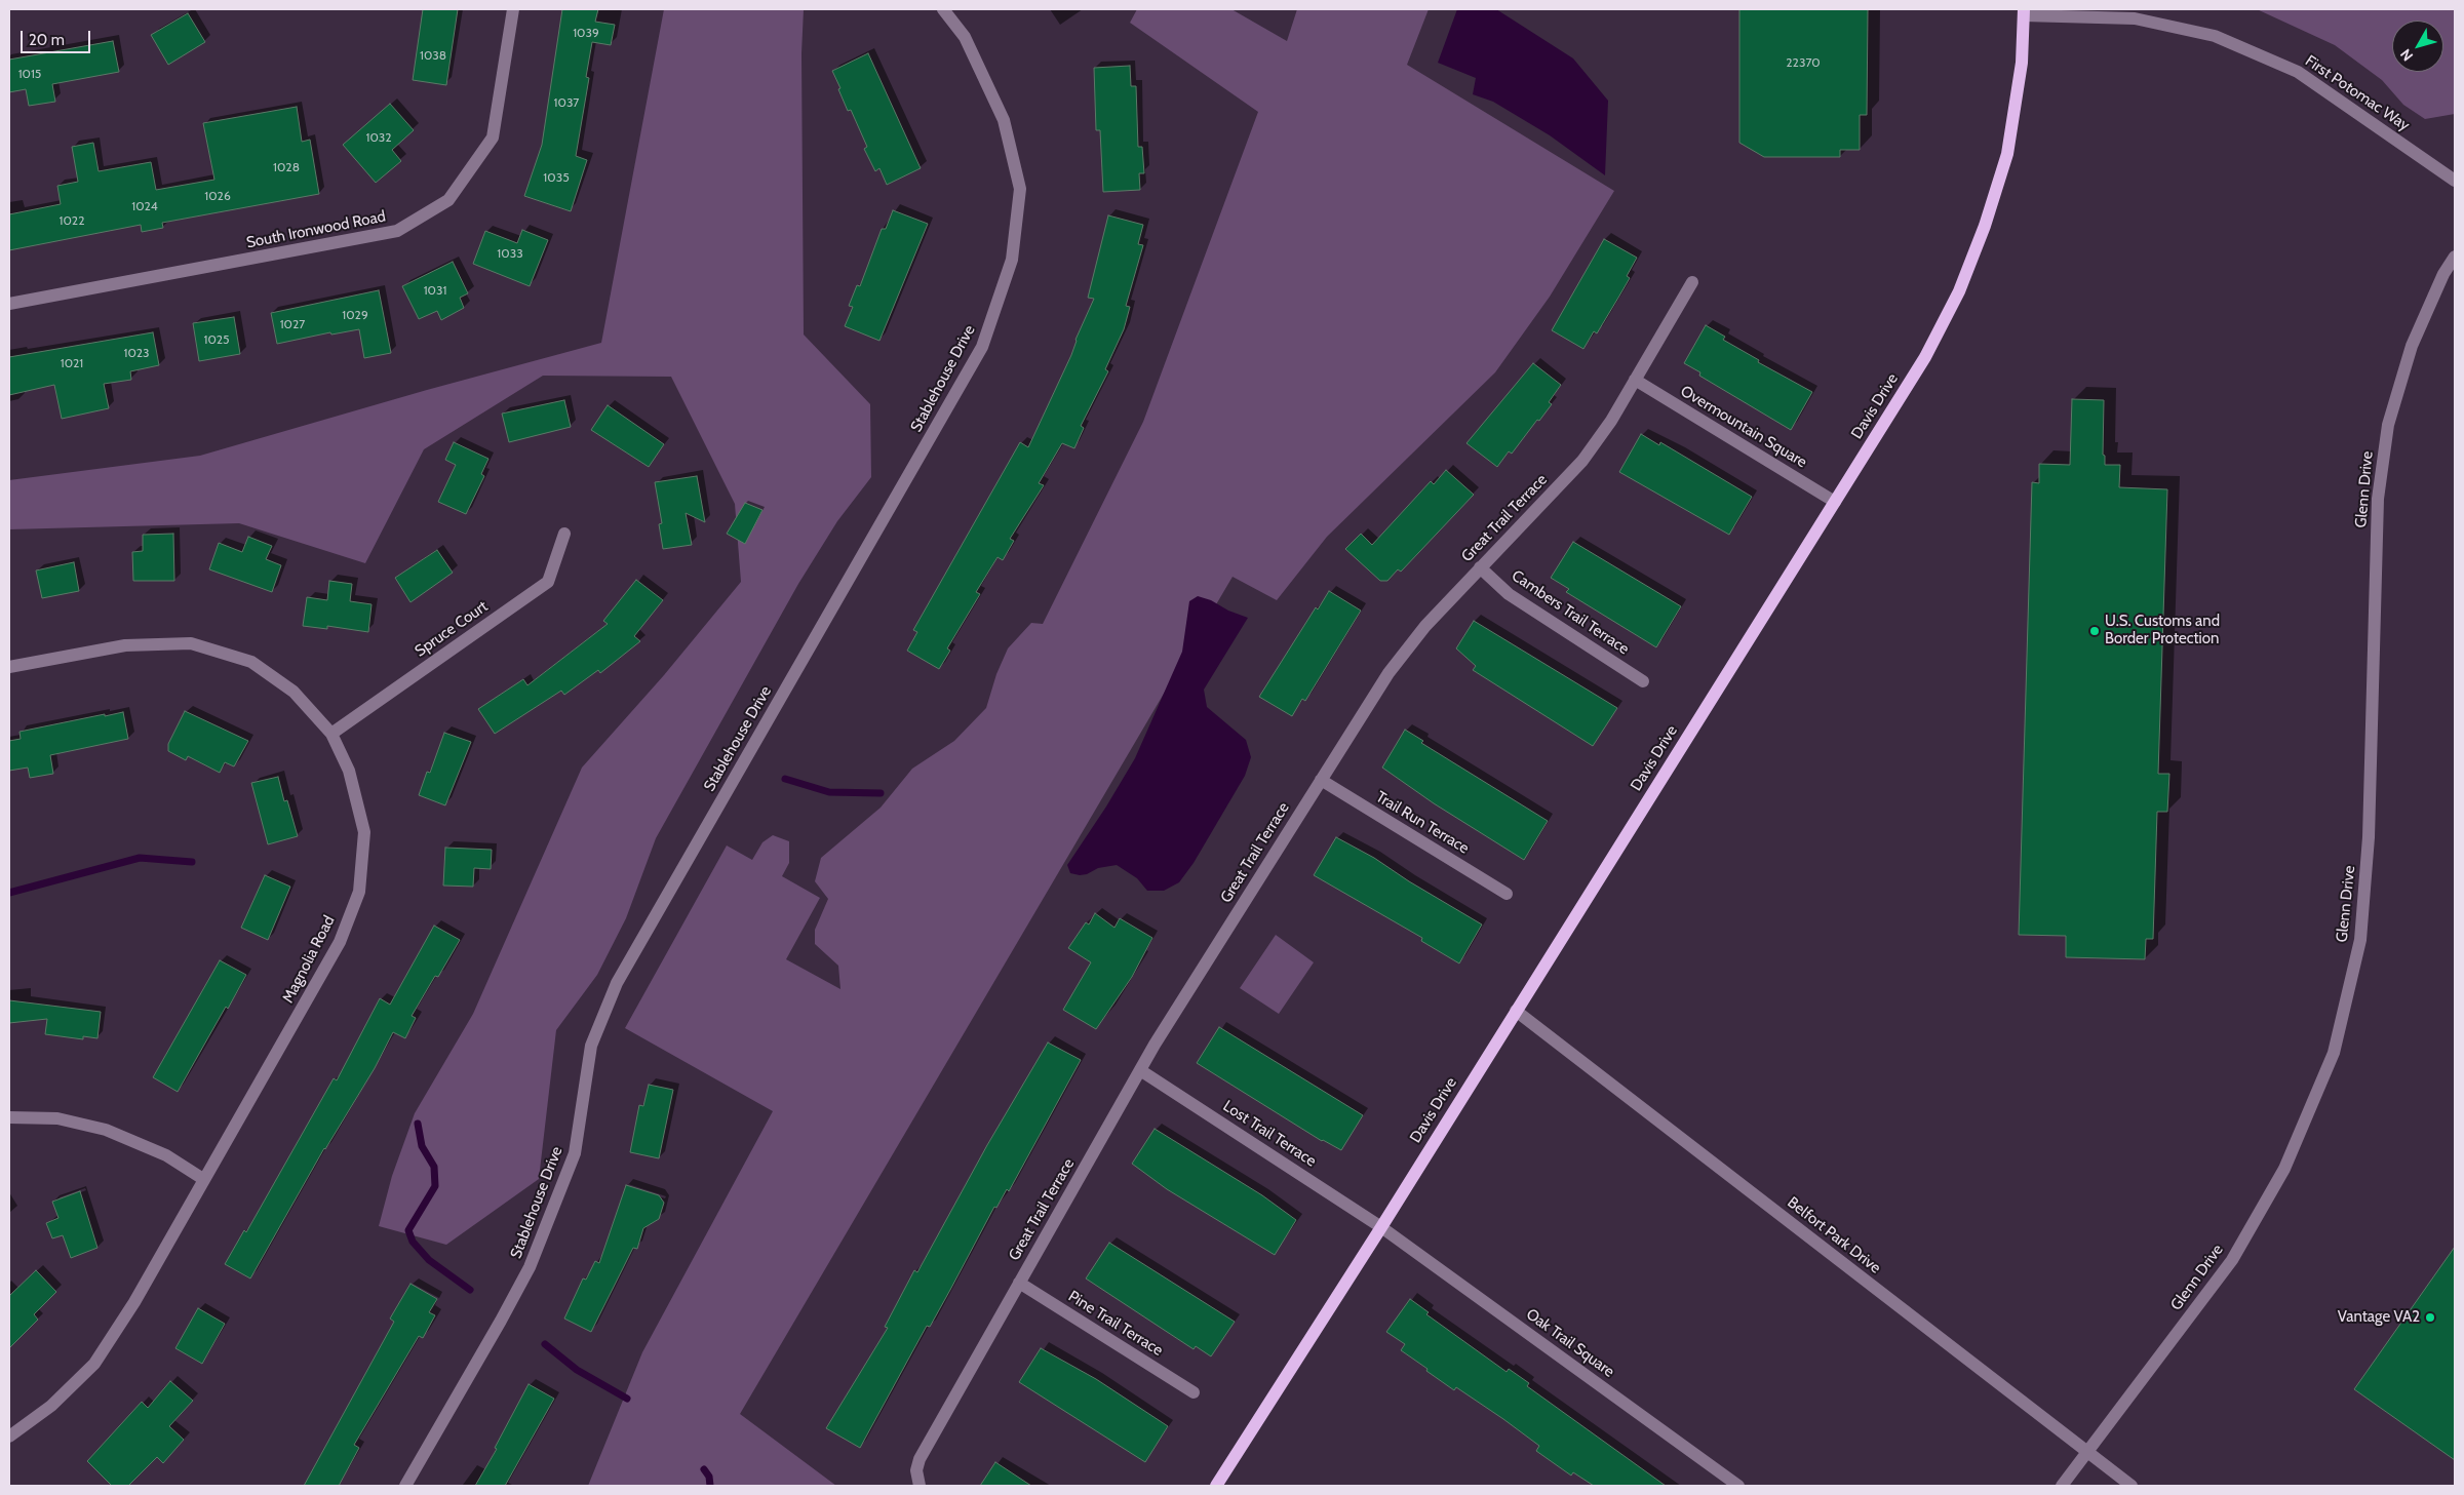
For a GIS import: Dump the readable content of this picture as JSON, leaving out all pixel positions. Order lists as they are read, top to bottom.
{
  "streets": {
    "main road": ["Davis Drive"],
    "street": [
      "First Potomac Way",
      "South Ironwood Road",
      "Stablehouse Drive",
      "Overmountain Square",
      "Glenn Drive",
      "Great Trail Terrace",
      "Cambers Trail Terrace",
      "Spruce Court",
      "Trail Run Terrace",
      "Magnolia Road",
      "Lost Trail Terrace",
      "Belfort Park Drive",
      "Pine Trail Terrace",
      "Oak Trail Square"
    ]
  },
  "crossings": [
    ["First Potomac Way", "Davis Drive"],
    ["Davis Drive", "Overmountain Square"],
    ["Davis Drive", "Lost Trail Terrace"],
    ["Davis Drive", "Belfort Park Drive"],
    ["Davis Drive", "Oak Trail Square"],
    ["Overmountain Square", "Great Trail Terrace"],
    ["Glenn Drive", "Belfort Park Drive"],
    ["Great Trail Terrace", "Cambers Trail Terrace"],
    ["Great Trail Terrace", "Trail Run Terrace"],
    ["Great Trail Terrace", "Lost Trail Terrace"],
    ["Great Trail Terrace", "Pine Trail Terrace"],
    ["Spruce Court", "Magnolia Road"],
    ["Lost Trail Terrace", "Oak Trail Square"]
  ],
  "places": ["U.S. Customs and Border Protection", "Vantage VA2"],
  "house_numbers": [
    "1039",
    "1038",
    "22370",
    "1015",
    "1037",
    "1032",
    "1028",
    "1035",
    "1026",
    "1024",
    "1022",
    "1033",
    "1031",
    "1029",
    "1027",
    "1025",
    "1023",
    "1021"
  ],
  "scale_bar": "20 m",
  "north": "bottom left"
}
